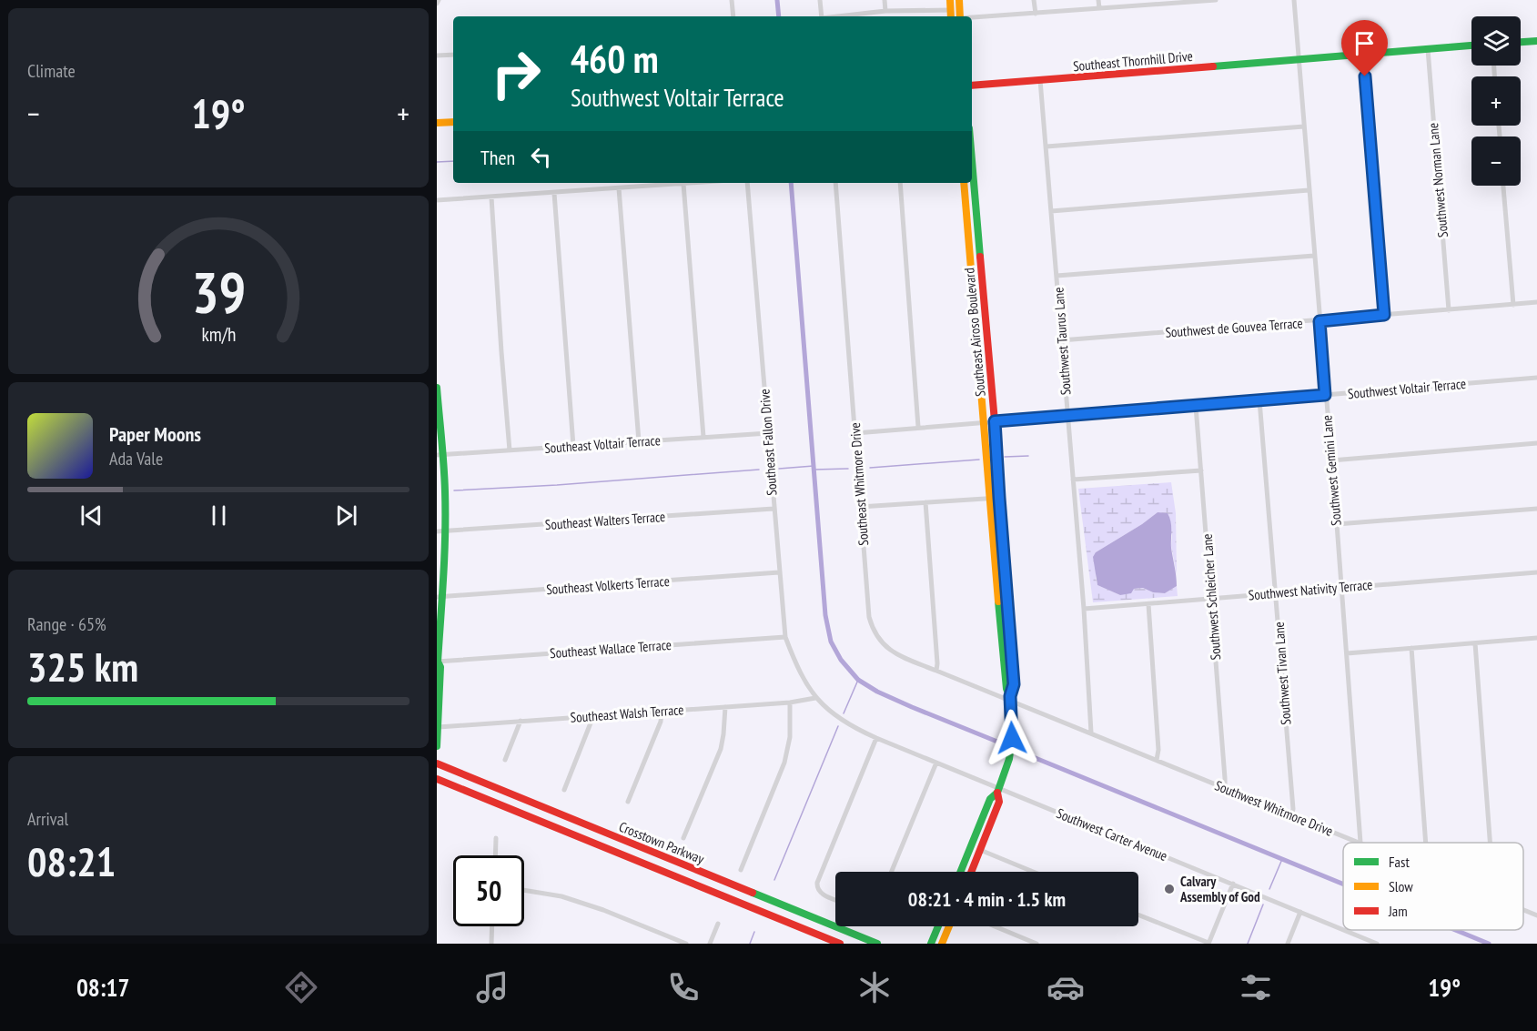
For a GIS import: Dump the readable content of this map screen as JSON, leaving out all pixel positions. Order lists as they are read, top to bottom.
{
  "streets": {
    "main road": ["Southeast Thornhill Drive", "Southeast Airoso Boulevard", "Crosstown Parkway"],
    "street": [
      "Southwest Norman Lane",
      "Southwest de Gouvea Terrace",
      "Southwest Taurus Lane",
      "Southwest Voltair Terrace",
      "Southeast Fallon Drive",
      "Southeast Voltair Terrace",
      "Southwest Gemini Lane",
      "Southeast Whitmore Drive",
      "Southeast Walters Terrace",
      "Southeast Volkerts Terrace",
      "Southwest Nativity Terrace",
      "Southwest Schleicher Lane",
      "Southeast Wallace Terrace",
      "Southwest Tivan Lane",
      "Southeast Walsh Terrace",
      "Southwest Whitmore Drive",
      "Southwest Carter Avenue"
    ]
  },
  "crossings": [
    ["Southeast Thornhill Drive", "Southwest Norman Lane"],
    ["Southeast Thornhill Drive", "Southwest Taurus Lane"],
    ["Southeast Thornhill Drive", "Southwest Gemini Lane"],
    ["Southwest Norman Lane", "Southwest de Gouvea Terrace"],
    ["Southwest de Gouvea Terrace", "Southwest Taurus Lane"],
    ["Southwest de Gouvea Terrace", "Southwest Gemini Lane"],
    ["Southeast Airoso Boulevard", "Southwest Voltair Terrace"],
    ["Southeast Airoso Boulevard", "Southeast Whitmore Drive"],
    ["Southeast Airoso Boulevard", "Southwest Whitmore Drive"],
    ["Southeast Airoso Boulevard", "Southwest Carter Avenue"],
    ["Southwest Taurus Lane", "Southwest Voltair Terrace"],
    ["Southwest Taurus Lane", "Southwest Nativity Terrace"],
    ["Southwest Taurus Lane", "Southwest Whitmore Drive"],
    ["Southwest Voltair Terrace", "Southwest Gemini Lane"],
    ["Southwest Voltair Terrace", "Southwest Schleicher Lane"],
    ["Southwest Voltair Terrace", "Southwest Tivan Lane"],
    ["Southeast Fallon Drive", "Southeast Voltair Terrace"],
    ["Southeast Fallon Drive", "Southeast Walters Terrace"],
    ["Southeast Fallon Drive", "Southeast Volkerts Terrace"],
    ["Southeast Fallon Drive", "Southeast Wallace Terrace"],
    ["Southeast Fallon Drive", "Southeast Walsh Terrace"],
    ["Southeast Fallon Drive", "Southwest Carter Avenue"],
    ["Southwest Gemini Lane", "Southwest Nativity Terrace"],
    ["Southeast Whitmore Drive", "Southwest Whitmore Drive"],
    ["Southwest Nativity Terrace", "Southwest Schleicher Lane"],
    ["Southwest Nativity Terrace", "Southwest Tivan Lane"],
    ["Southwest Schleicher Lane", "Southwest Whitmore Drive"],
    ["Southwest Tivan Lane", "Southwest Whitmore Drive"]
  ],
  "places": ["Calvary Assembly of God"],
  "legend": ["Fast", "Slow", "Jam"],
  "page": {
    "tile": [
      "Climate",
      ["Range · 65%", "325 km"],
      ["Arrival", "08:21"]
    ],
    "map_buttons": ["+", "−"],
    "turn": ["460 m", "Southwest Voltair Terrace"],
    "heat": ["−", "19°", "+"],
    "then": "Then",
    "song": ["Paper Moons", "Ada Vale"],
    "limit": "50",
    "trip": "08:21 · 4 min · 1.5 km",
    "tabs": ["08:17", "19°"],
    "gauge": ["39", "km/h"]
  }
}
